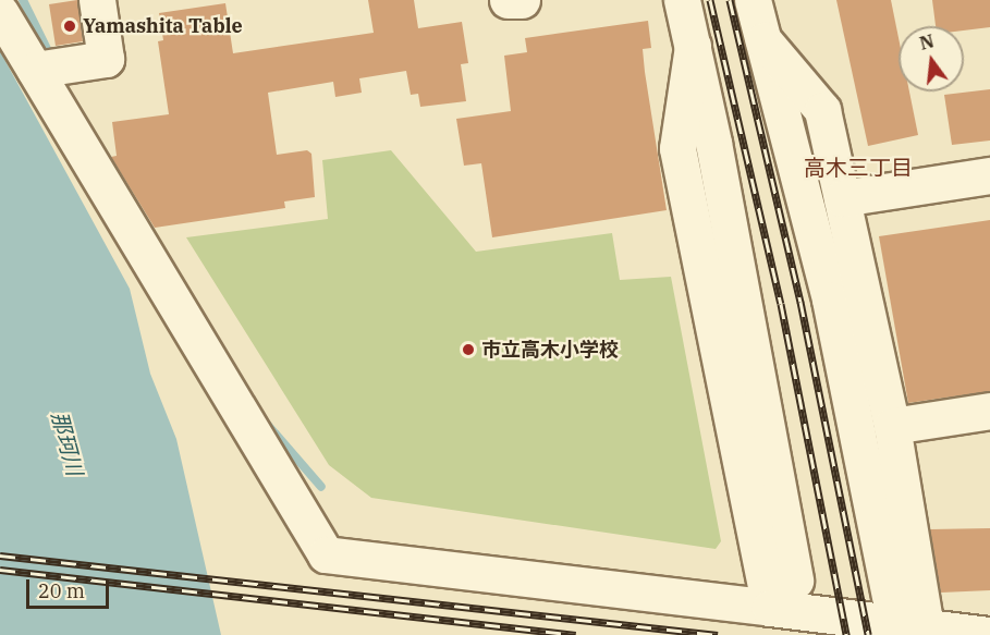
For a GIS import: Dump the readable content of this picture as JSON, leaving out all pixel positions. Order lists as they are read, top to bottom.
{
  "districts": ["高木三丁目"],
  "water": ["那珂川"],
  "places": ["Yamashita Table", "市立高木小学校"],
  "scale_bar": "20 m",
  "north": "top"
}
